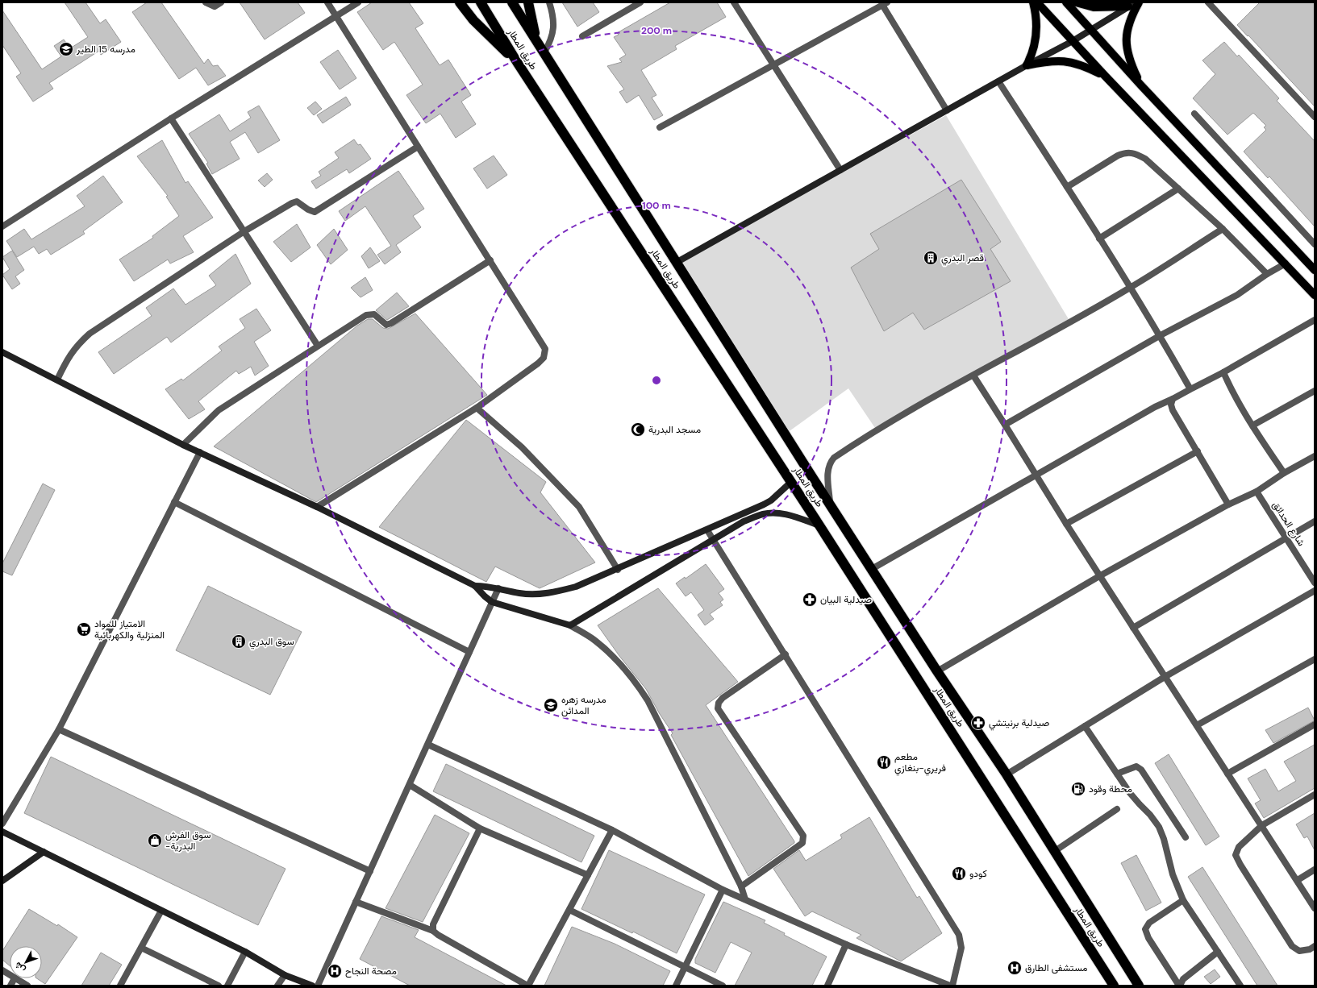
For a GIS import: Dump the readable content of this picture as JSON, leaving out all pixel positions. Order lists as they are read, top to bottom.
{
  "streets": {
    "highway": ["طريق المطار"],
    "street": ["شارع الحدائق"]
  },
  "places": {
    "school or university": ["مدرسه 15 الطير", "مدرسه زهره المدائن"],
    "building": ["قصر البدري", "سوق البدري"],
    "mosque": ["مسجد البدرية"],
    "pharmacy": ["صيدلية البيان", "صيدلية برنيتشي"],
    "supermarket": ["الامتياز للمواد المنزلية والكهربائية"],
    "restaurant": ["مطعم فريري-بنغازي", "كودو"],
    "fuel station": ["محطة وقود"],
    "shop": ["سوق الفرش -البدرية"],
    "hospital": ["مستشفى الطارق", "مصحة النجاح"]
  },
  "north": "bottom left",
  "rings": ["200 m", "100 m"]
}
